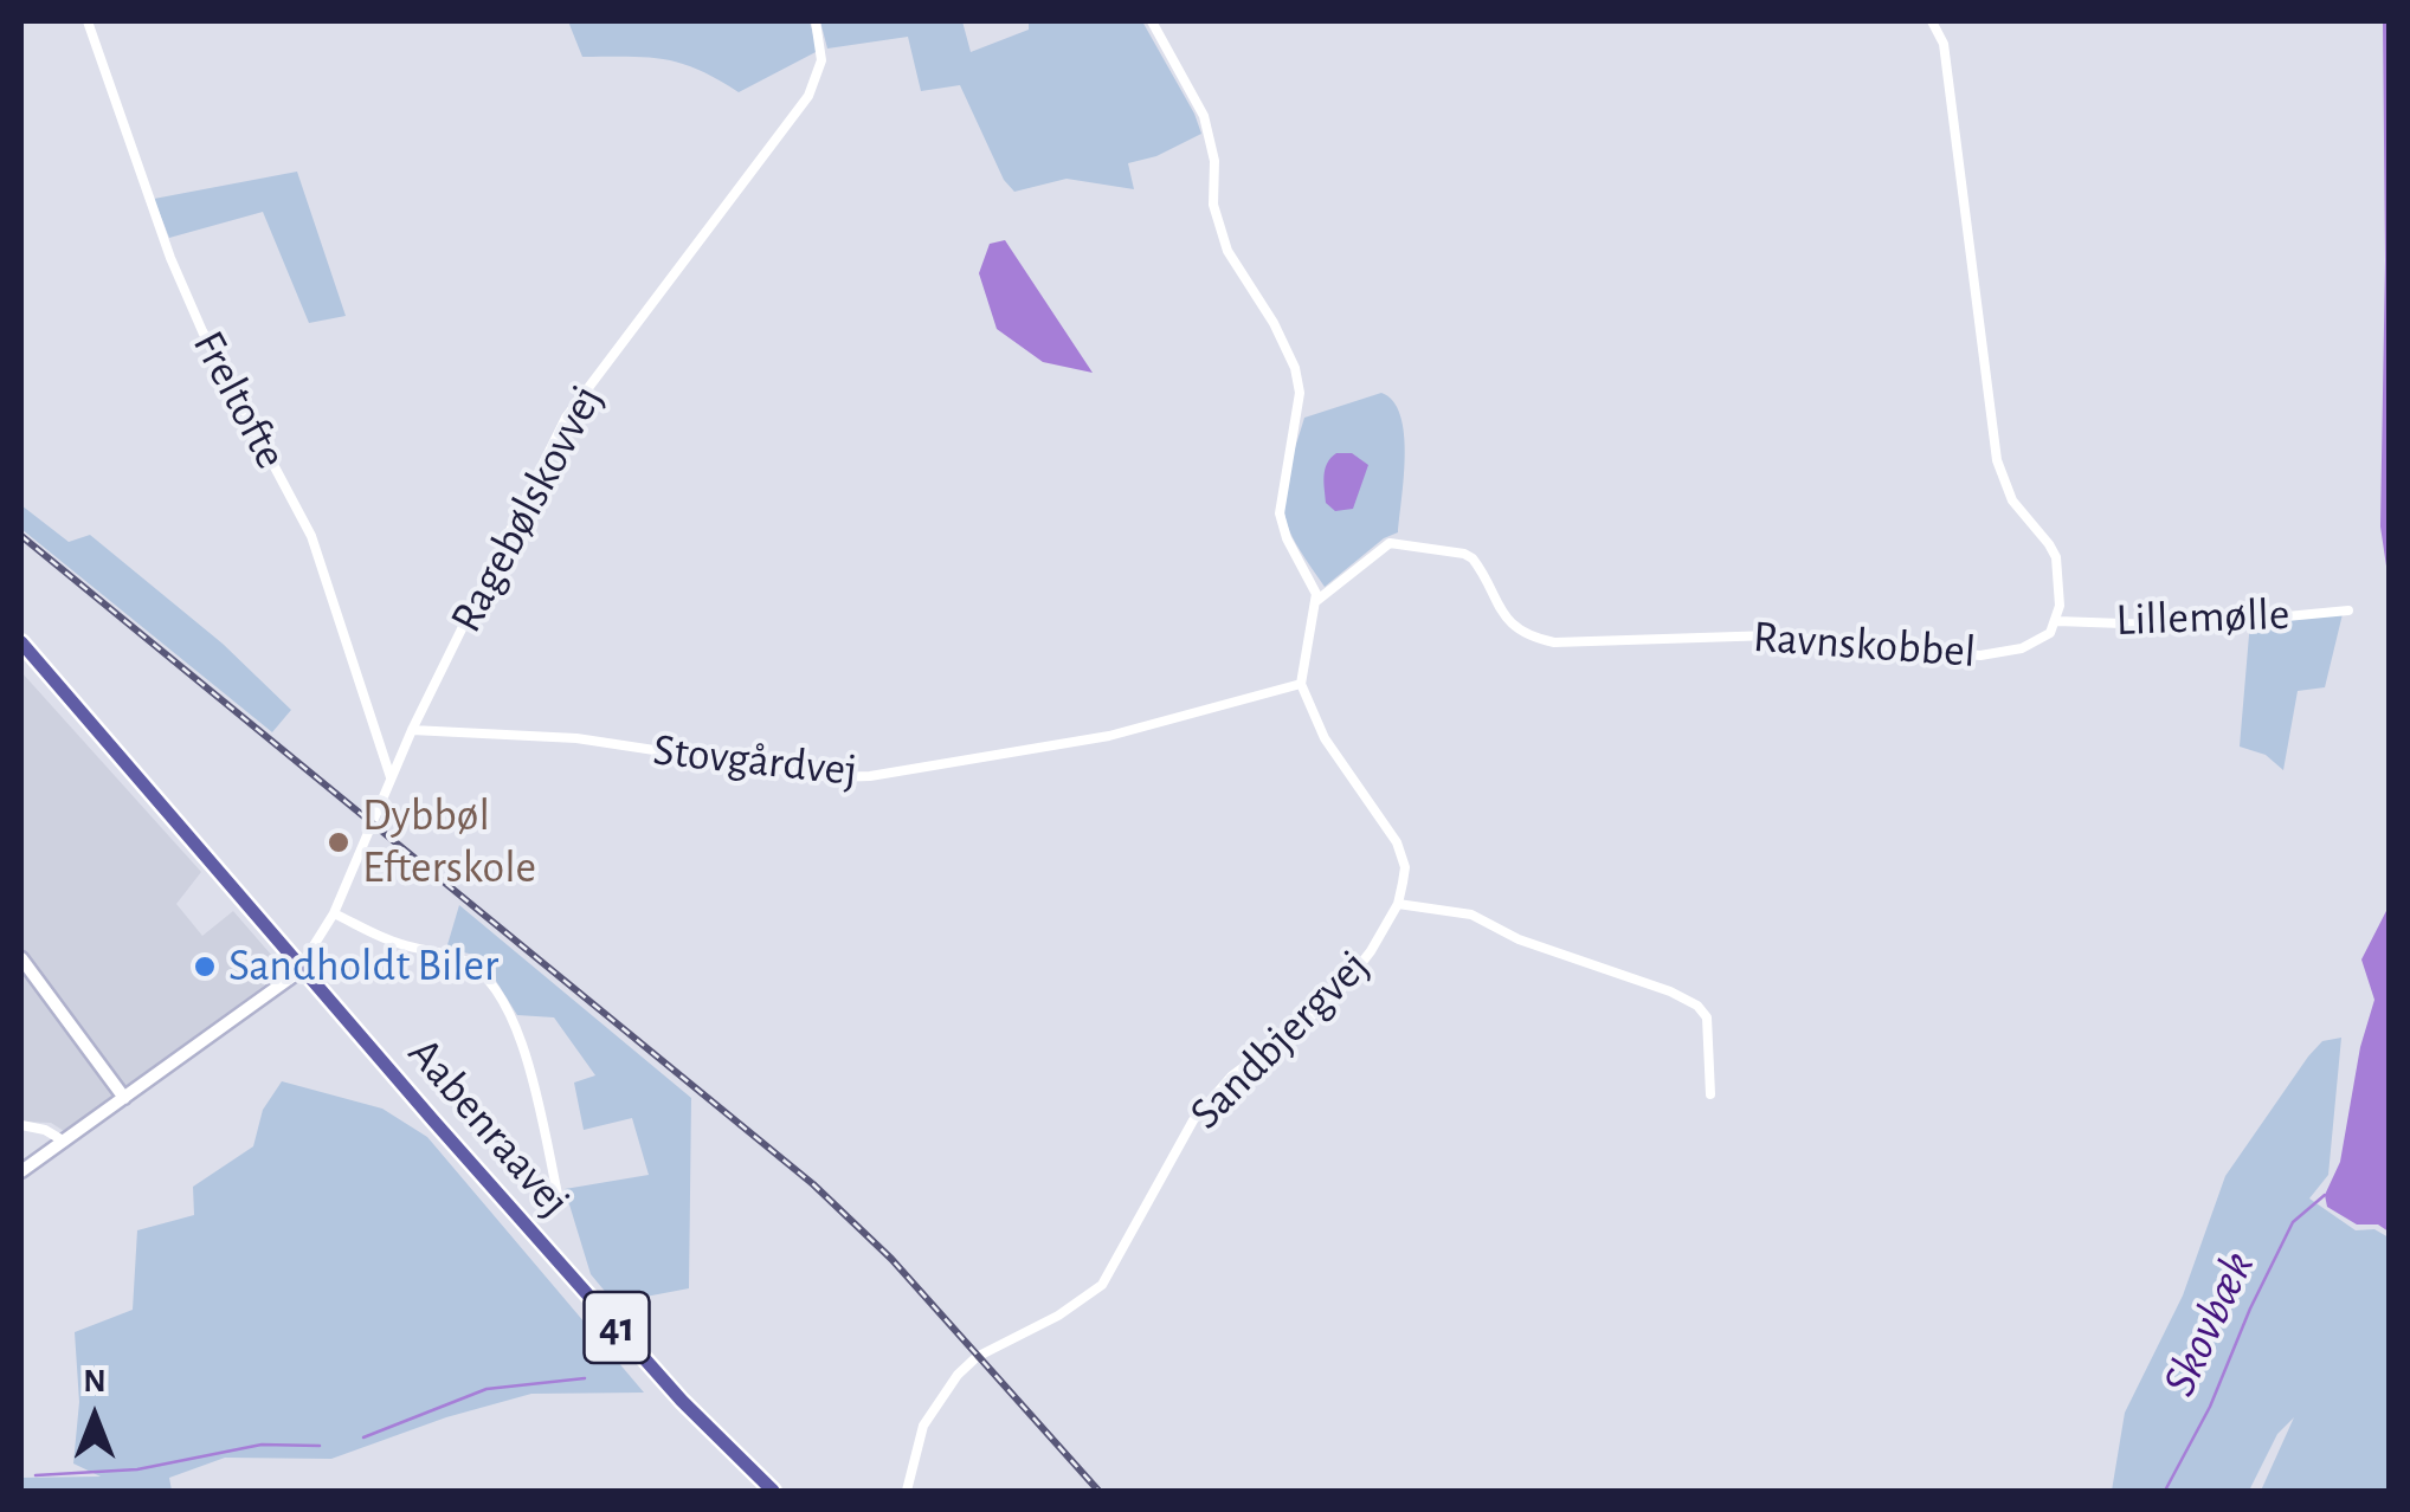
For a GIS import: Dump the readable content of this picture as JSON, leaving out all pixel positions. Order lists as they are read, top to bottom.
{
  "streets": {
    "main road": ["Aabenraavej", "41"],
    "street": [
      "Freltofte",
      "Ragebølskovvej",
      "Lillemølle",
      "Ravnskobbel",
      "Stovgårdvej",
      "Sandbjergvej"
    ]
  },
  "crossings": [
    ["Freltofte", "Ragebølskovvej"],
    ["Ragebølskovvej", "Stovgårdvej"],
    ["Ragebølskovvej", "Aabenraavej"],
    ["Lillemølle", "Ravnskobbel"],
    ["Stovgårdvej", "Sandbjergvej"]
  ],
  "water": ["Skovbæk"],
  "places": ["Dybbøl Efterskole", "Sandholdt Biler"],
  "north": "top"
}
